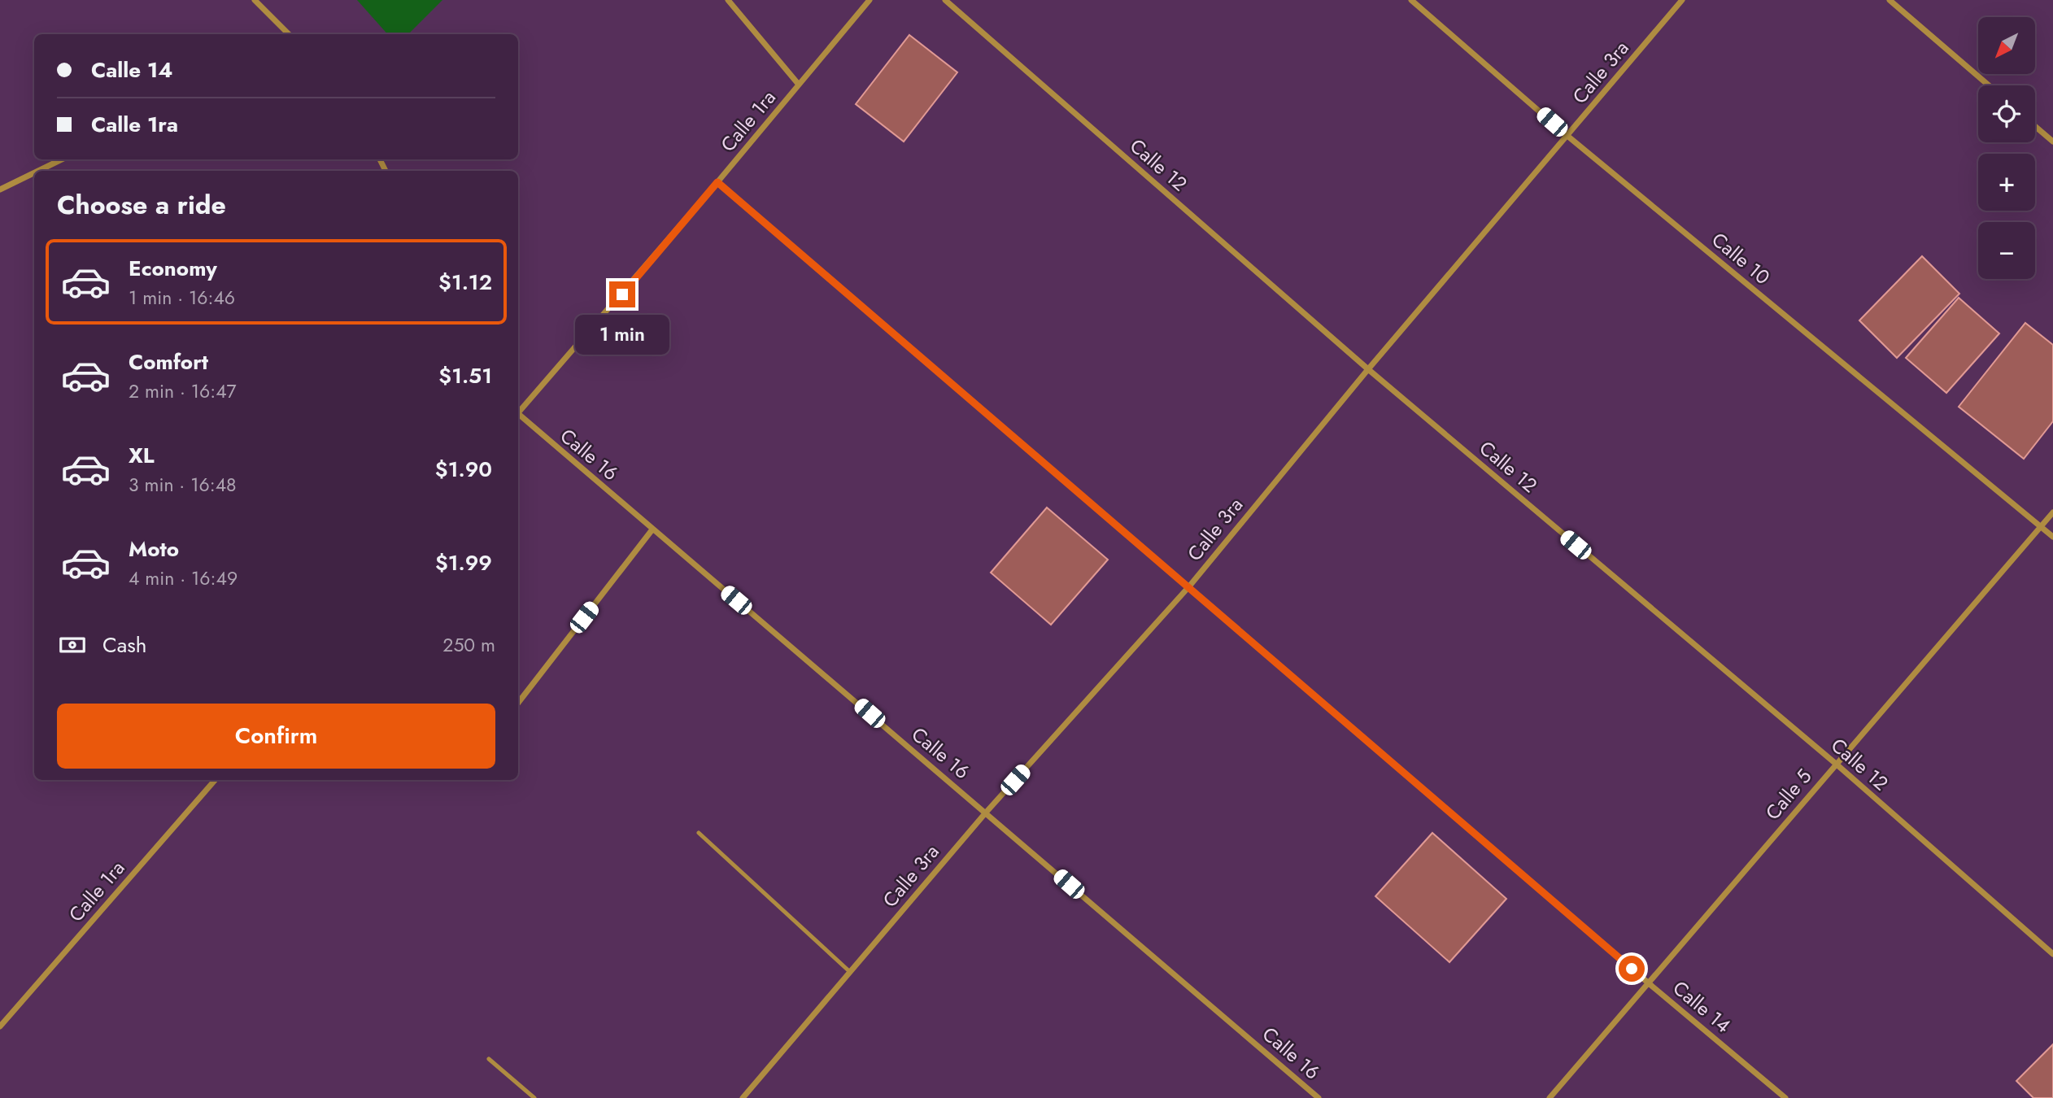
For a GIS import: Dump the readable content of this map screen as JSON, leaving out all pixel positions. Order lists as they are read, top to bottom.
{
  "streets": {
    "street": [
      "Calle 3ra",
      "Calle 1ra",
      "Calle 12",
      "Calle 10",
      "Calle 16",
      "Calle 5",
      "Calle 14"
    ]
  },
  "crossings": [
    ["Calle 3ra", "Calle 12"],
    ["Calle 3ra", "Calle 10"],
    ["Calle 3ra", "Calle 16"],
    ["Calle 3ra", "Calle 14"],
    ["Calle 1ra", "Calle 14"],
    ["Calle 12", "Calle 5"],
    ["Calle 10", "Calle 5"],
    ["Calle 5", "Calle 14"]
  ],
  "north": "bottom left",
  "page": {
    "map_buttons": ["+", "−"],
    "banner": ["Calle 14", "Calle 1ra"],
    "heading": "Choose a ride",
    "list": [
      {
        "name": "Economy",
        "note": "1 min · 16:46",
        "value": "$1.12"
      },
      {
        "name": "Comfort",
        "note": "2 min · 16:47",
        "value": "$1.51"
      },
      {
        "name": "XL",
        "note": "3 min · 16:48",
        "value": "$1.90"
      },
      {
        "name": "Moto",
        "note": "4 min · 16:49",
        "value": "$1.99"
      }
    ],
    "bubble": "1 min",
    "pay": ["Cash", "250 m"],
    "buttons": "Confirm"
  }
}
